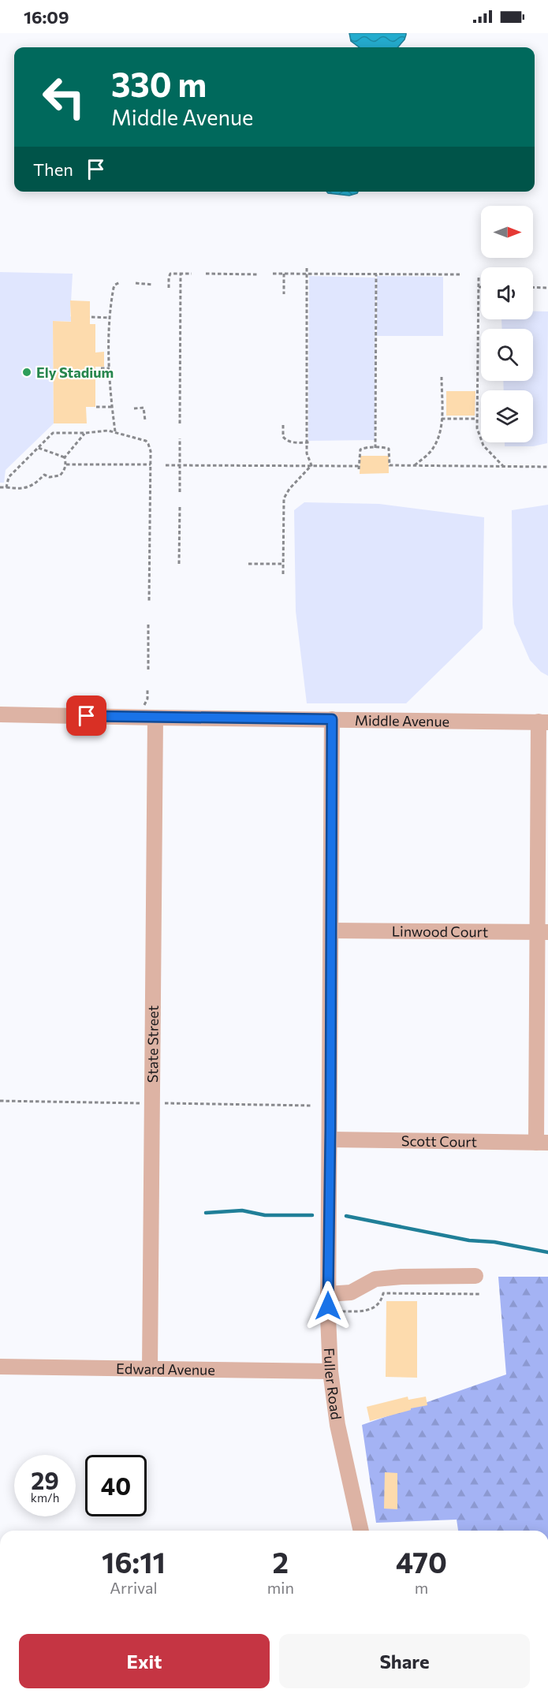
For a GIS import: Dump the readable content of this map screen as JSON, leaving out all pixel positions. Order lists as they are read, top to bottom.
{
  "streets": {
    "street": [
      "Middle Avenue",
      "Linwood Court",
      "State Street",
      "Scott Court",
      "Edward Avenue",
      "Fuller Road"
    ]
  },
  "crossings": [
    ["Middle Avenue", "State Street"],
    ["Middle Avenue", "Fuller Road"],
    ["Linwood Court", "Fuller Road"],
    ["State Street", "Edward Avenue"],
    ["Scott Court", "Fuller Road"],
    ["Edward Avenue", "Fuller Road"]
  ],
  "places": ["Ely Stadium"],
  "north": "right",
  "page": {
    "status": "16:09",
    "turn": ["330 m", "Middle Avenue"],
    "then": "Then",
    "speed": "29 km/h",
    "limit": "40",
    "eta": [
      "16:11",
      "Arrival",
      "2",
      "min",
      "470",
      "m"
    ],
    "buttons": ["Exit", "Share"]
  }
}
